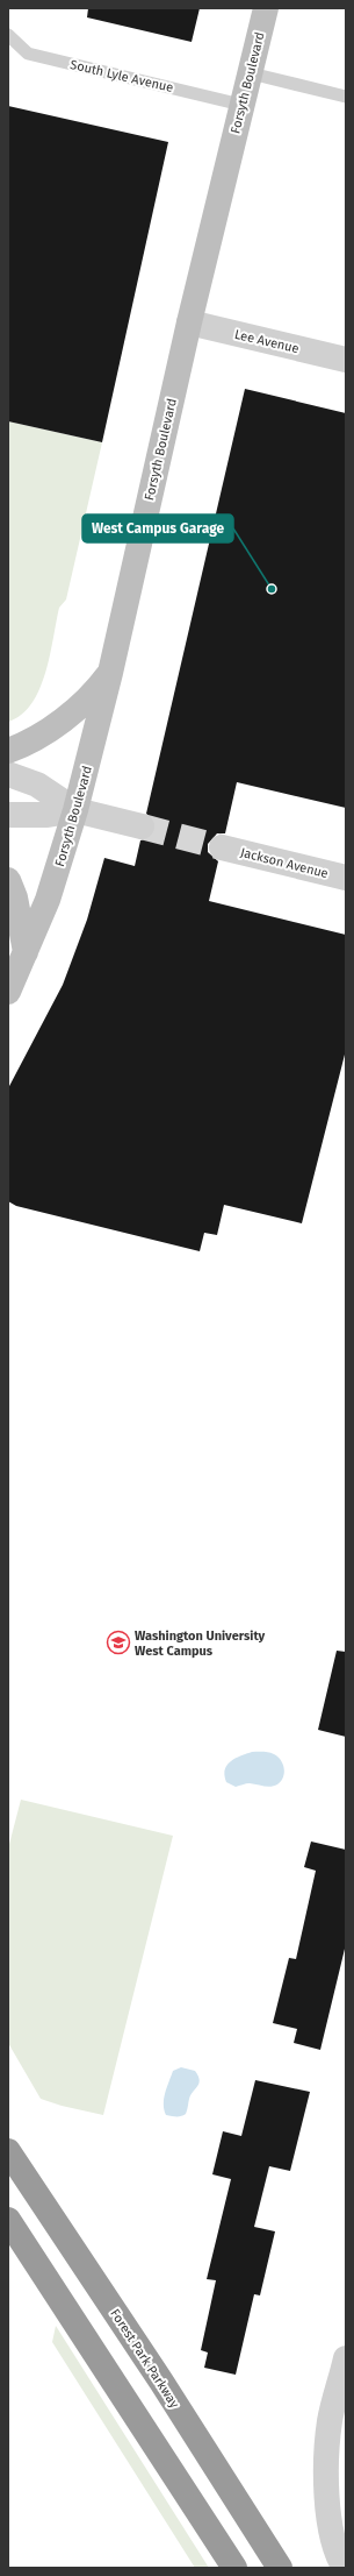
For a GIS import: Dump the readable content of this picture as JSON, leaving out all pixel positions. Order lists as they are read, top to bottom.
{
  "streets": {
    "highway": ["Forest Park Parkway"],
    "main road": ["Forsyth Boulevard"],
    "street": ["Lee Avenue", "Jackson Avenue"],
    "lane": ["South Lyle Avenue"]
  },
  "crossings": [
    ["South Lyle Avenue", "Forsyth Boulevard"],
    ["Forsyth Boulevard", "Lee Avenue"]
  ],
  "places": {
    "other": ["West Campus Garage"],
    "school or university": ["Washington University West Campus"]
  }
}
